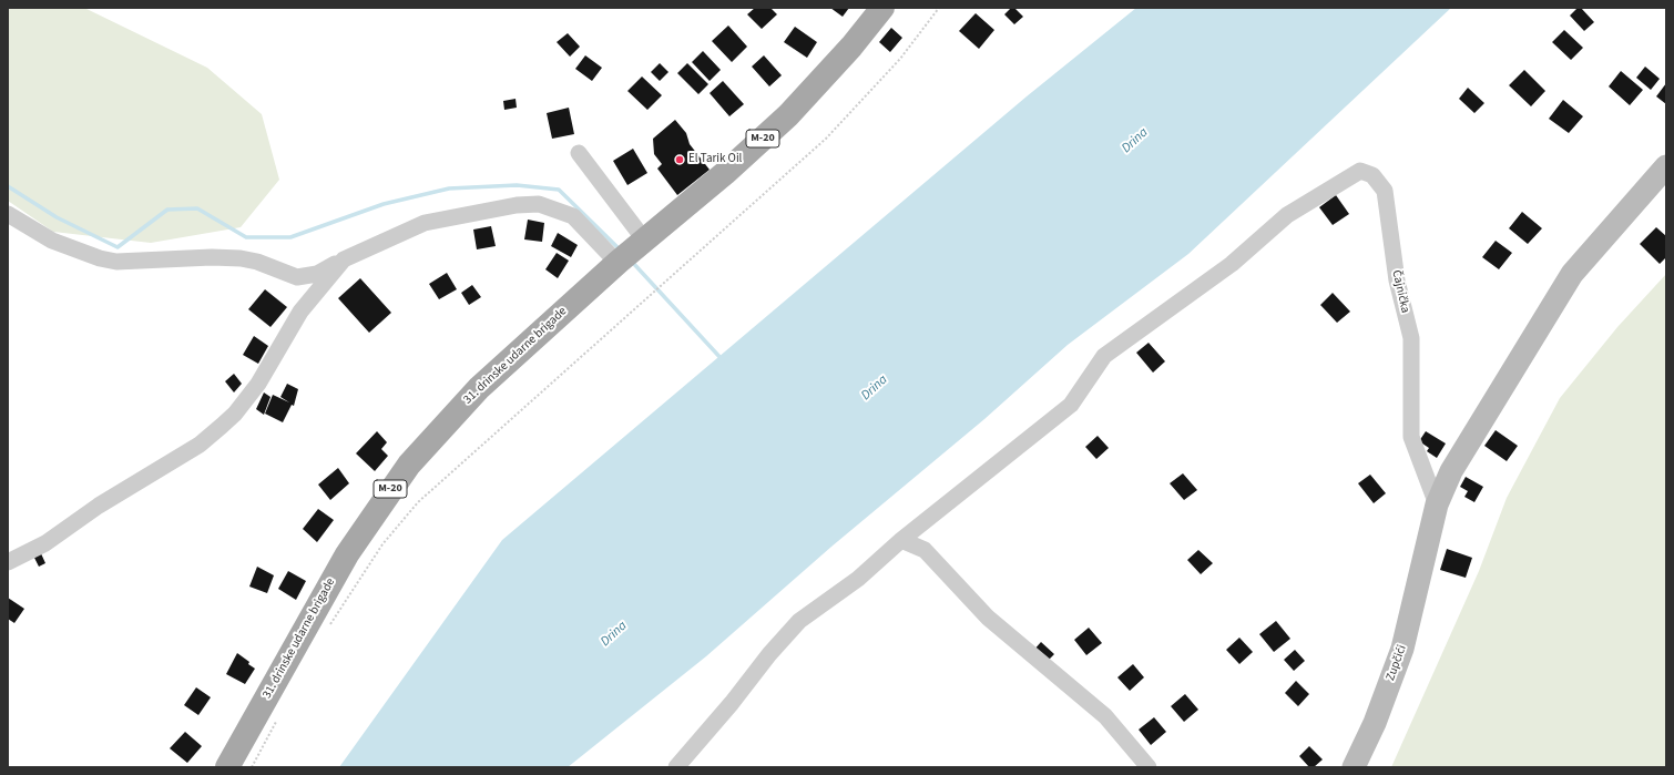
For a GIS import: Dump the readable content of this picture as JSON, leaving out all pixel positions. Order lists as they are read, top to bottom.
{
  "streets": {
    "main road": ["M-20", "31. drinske udarne brigade", "Zupčići"],
    "street": ["Čajnička"]
  },
  "crossings": [
    ["Čajnička", "Zupčići"]
  ],
  "water": ["Drina"],
  "places": ["El Tarik Oil"]
}
